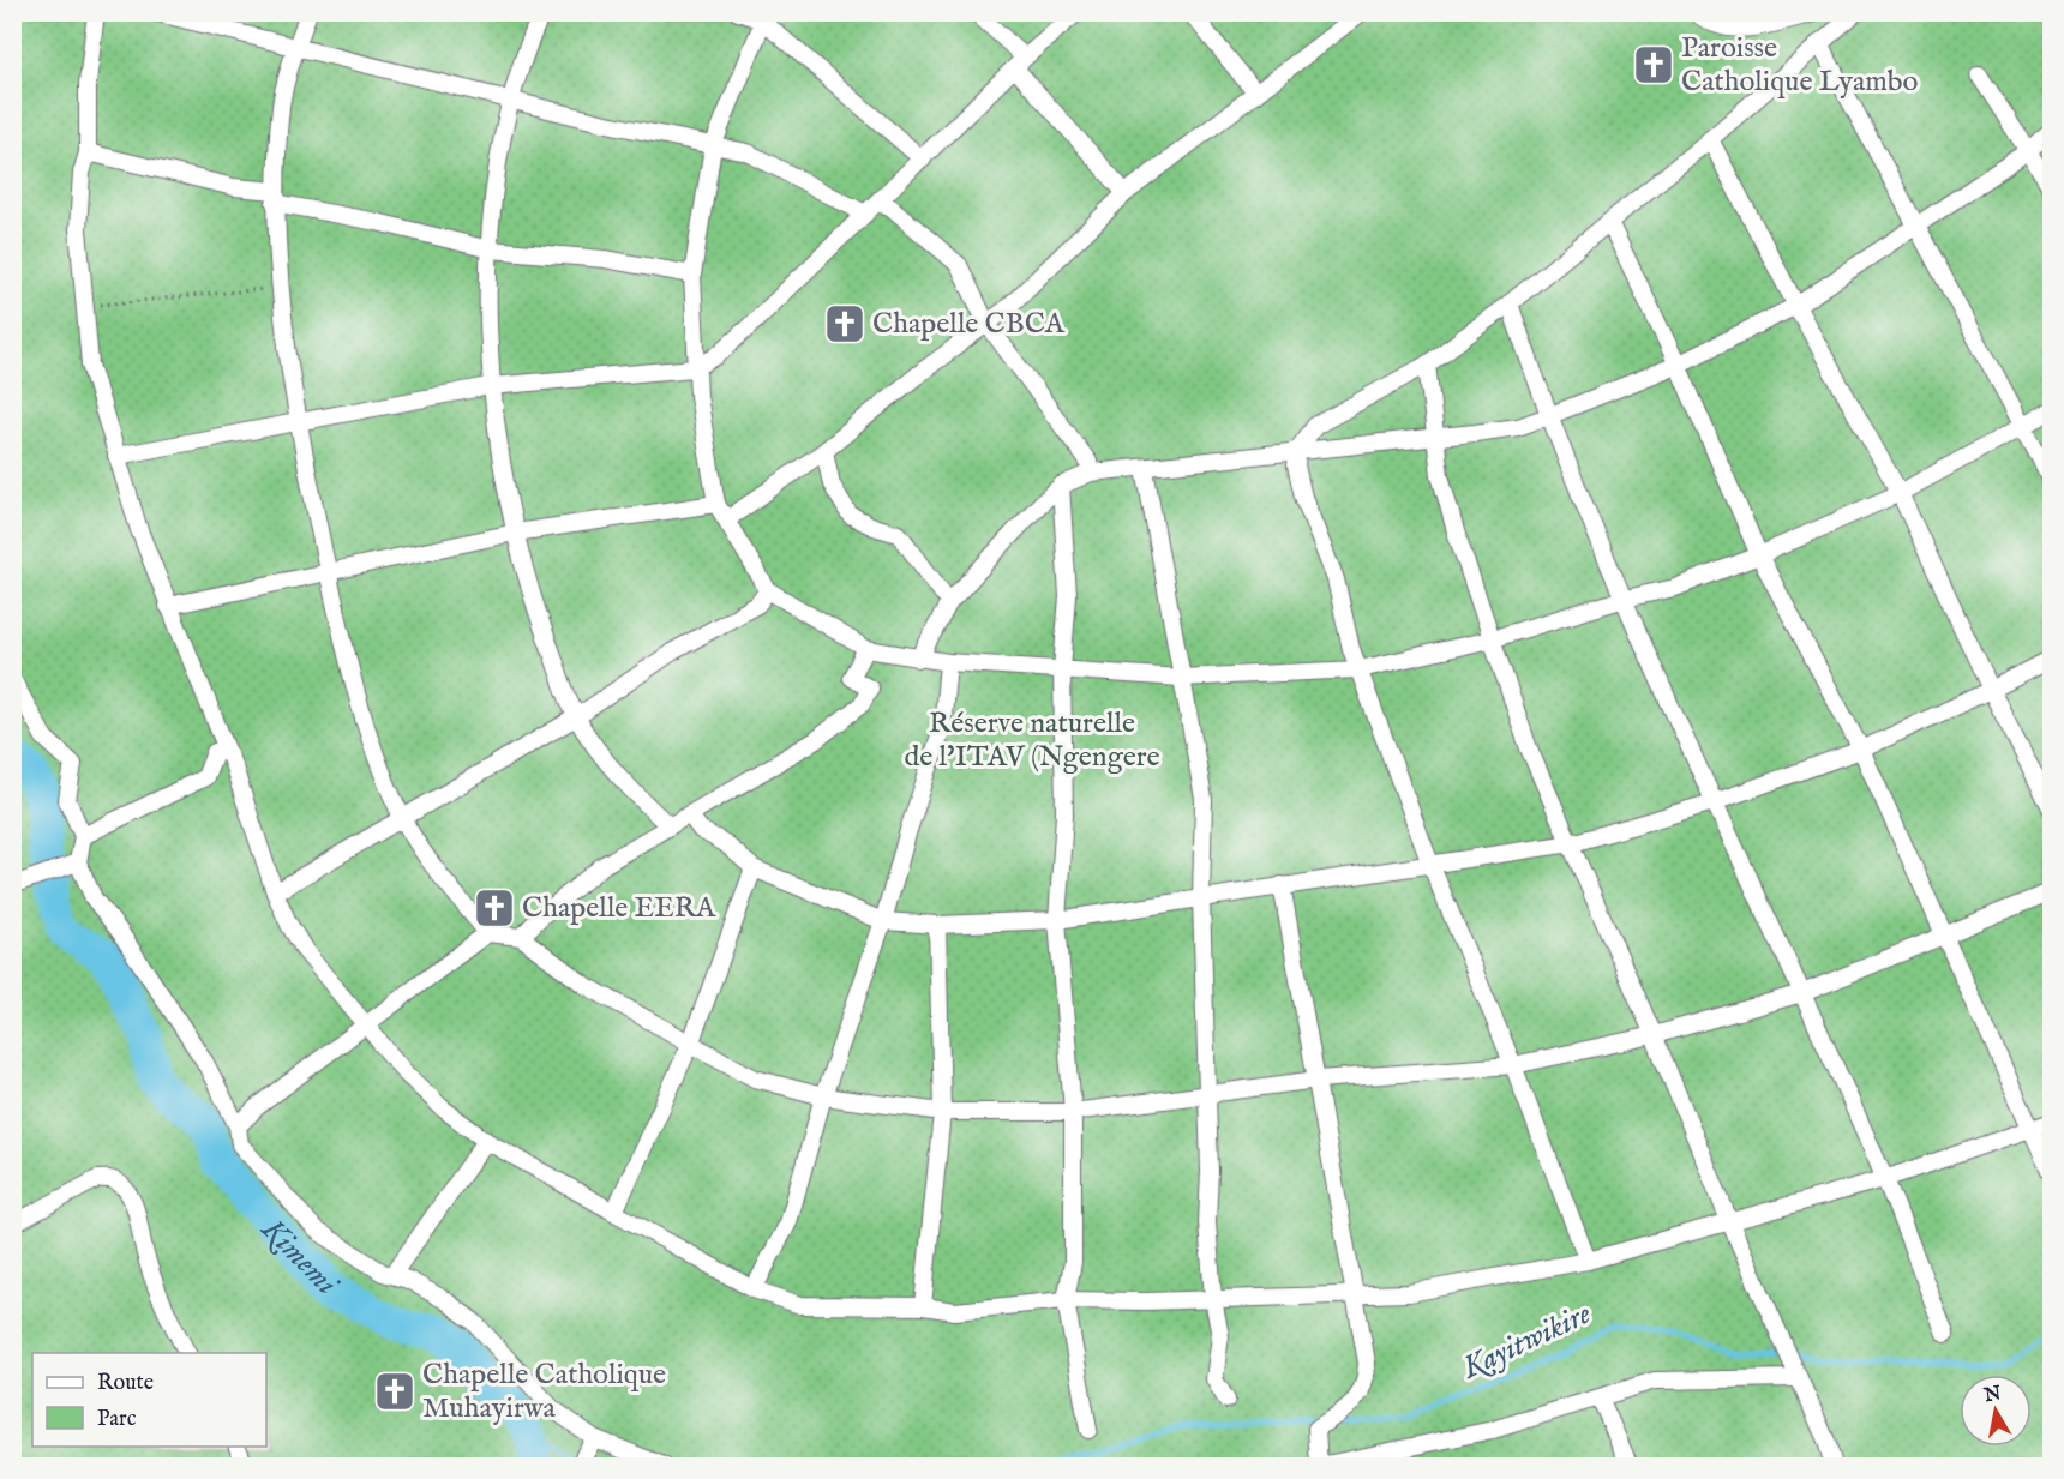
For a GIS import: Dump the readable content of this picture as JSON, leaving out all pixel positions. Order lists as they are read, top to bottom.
{
  "water": ["Kimemi", "Kayitwikire"],
  "parks": ["Réserve naturelle de l'ITAV (Ngengere"],
  "places": {
    "church": [
      "Paroisse Catholique Lyambo",
      "Chapelle CBCA",
      "Chapelle EERA",
      "Chapelle Catholique Muhayirwa"
    ]
  },
  "legend": ["Route", "Parc"],
  "north": "top"
}
